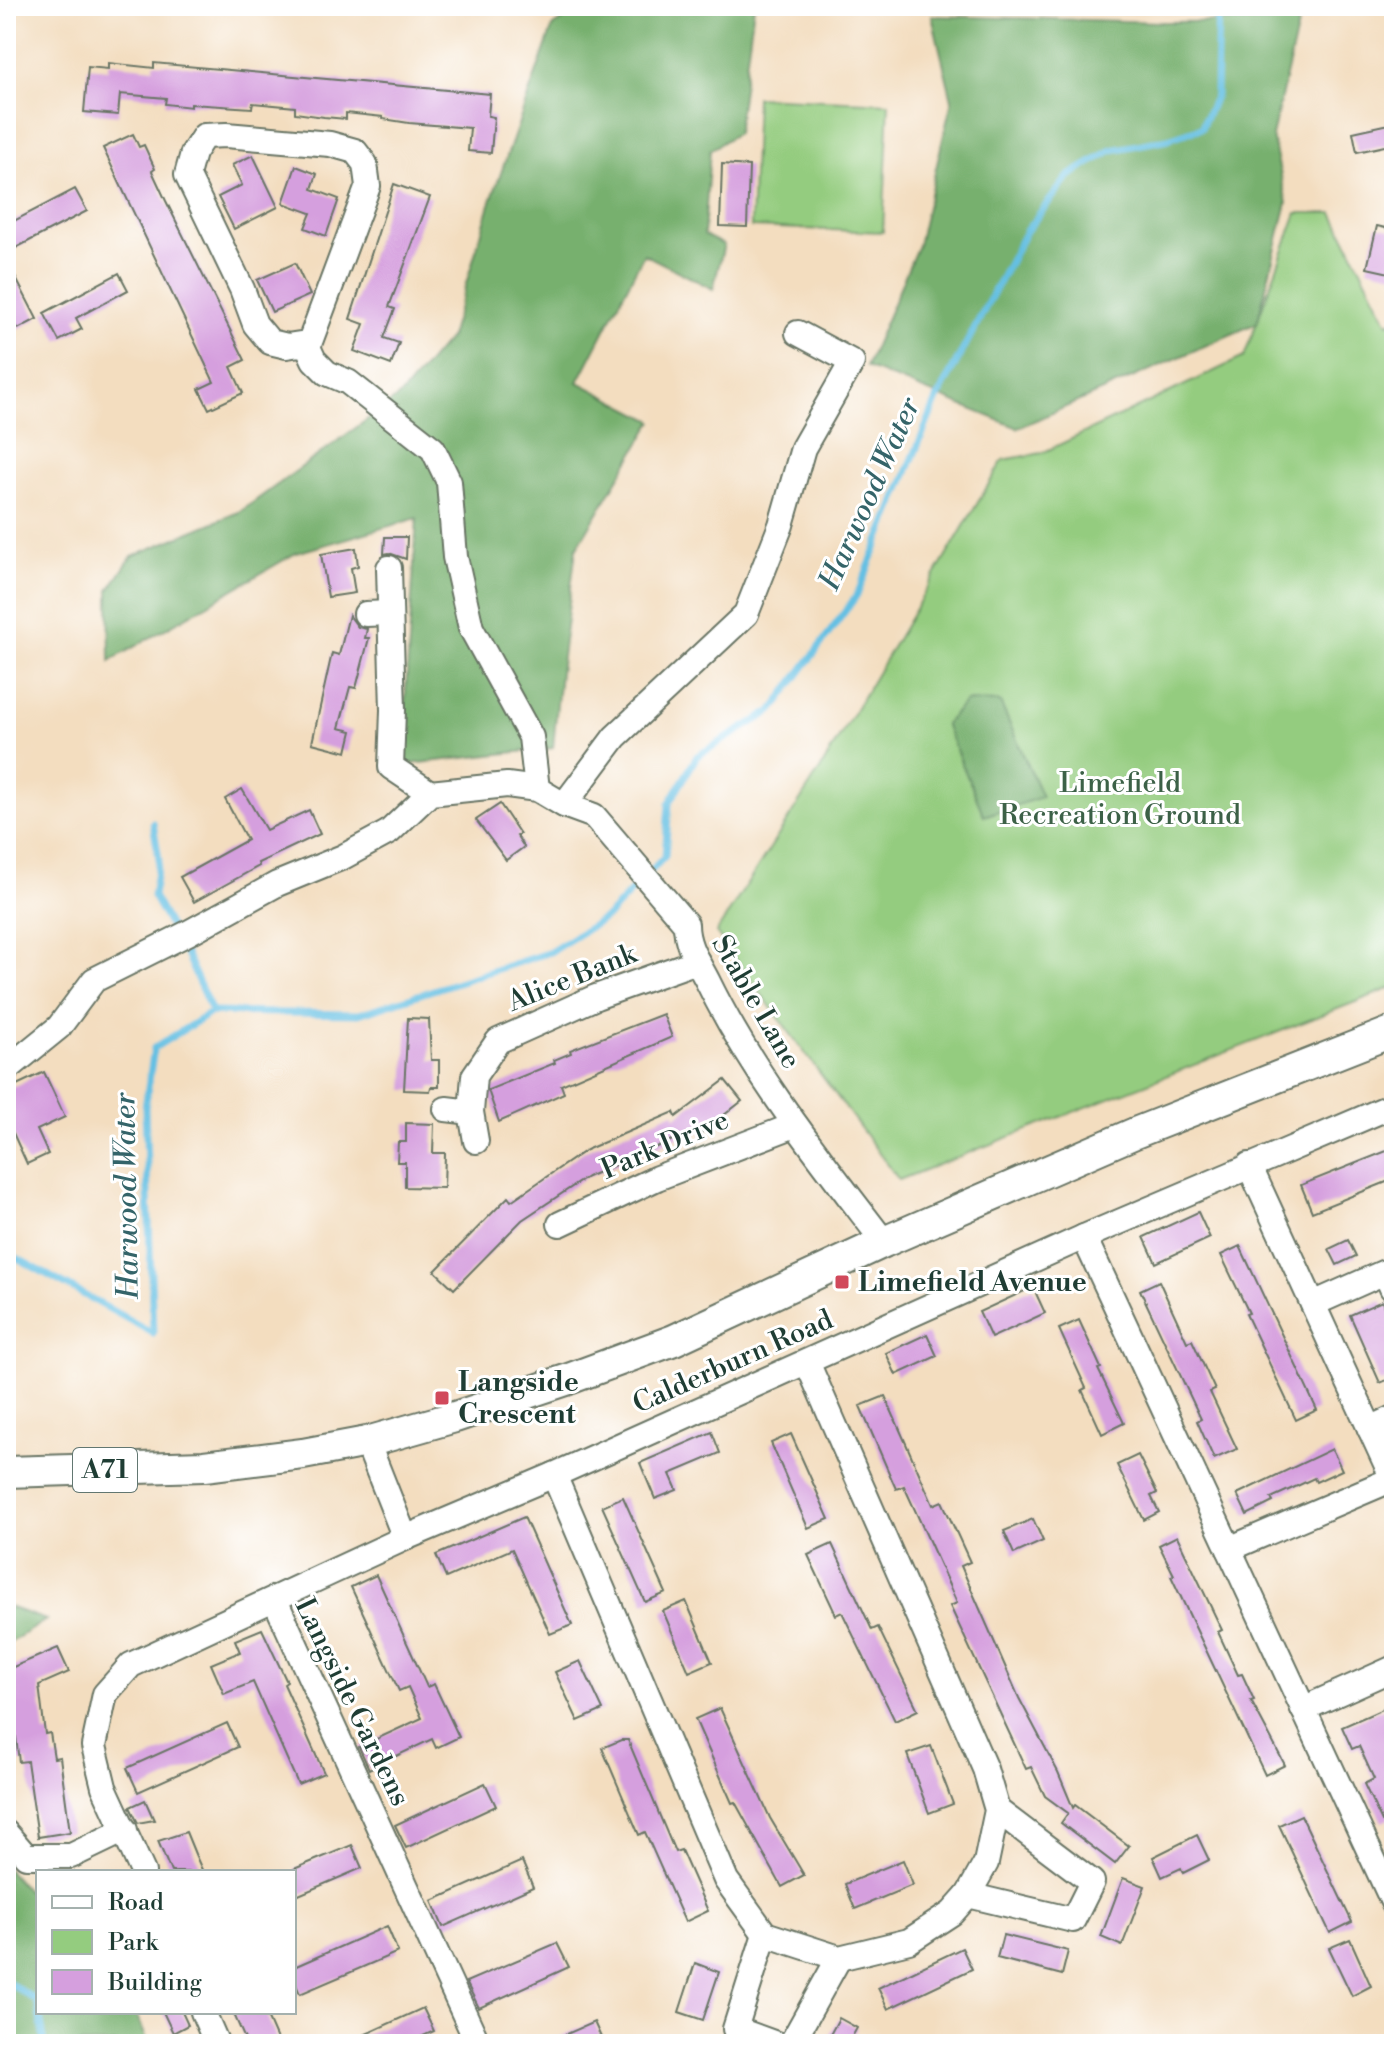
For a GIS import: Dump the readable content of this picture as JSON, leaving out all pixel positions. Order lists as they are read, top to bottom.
{
  "streets": {
    "main road": ["A71"],
    "street": [
      "Alice Bank",
      "Stable Lane",
      "Park Drive",
      "Calderburn Road",
      "Langside Gardens"
    ]
  },
  "crossings": [
    ["Alice Bank", "Stable Lane"],
    ["Stable Lane", "Park Drive"],
    ["Stable Lane", "A71"],
    ["Calderburn Road", "Langside Gardens"]
  ],
  "water": ["Harwood Water"],
  "parks": ["Limefield Recreation Ground"],
  "places": {
    "transit": ["Limefield Avenue", "Langside Crescent"]
  },
  "legend": ["Road", "Park", "Building"]
}
